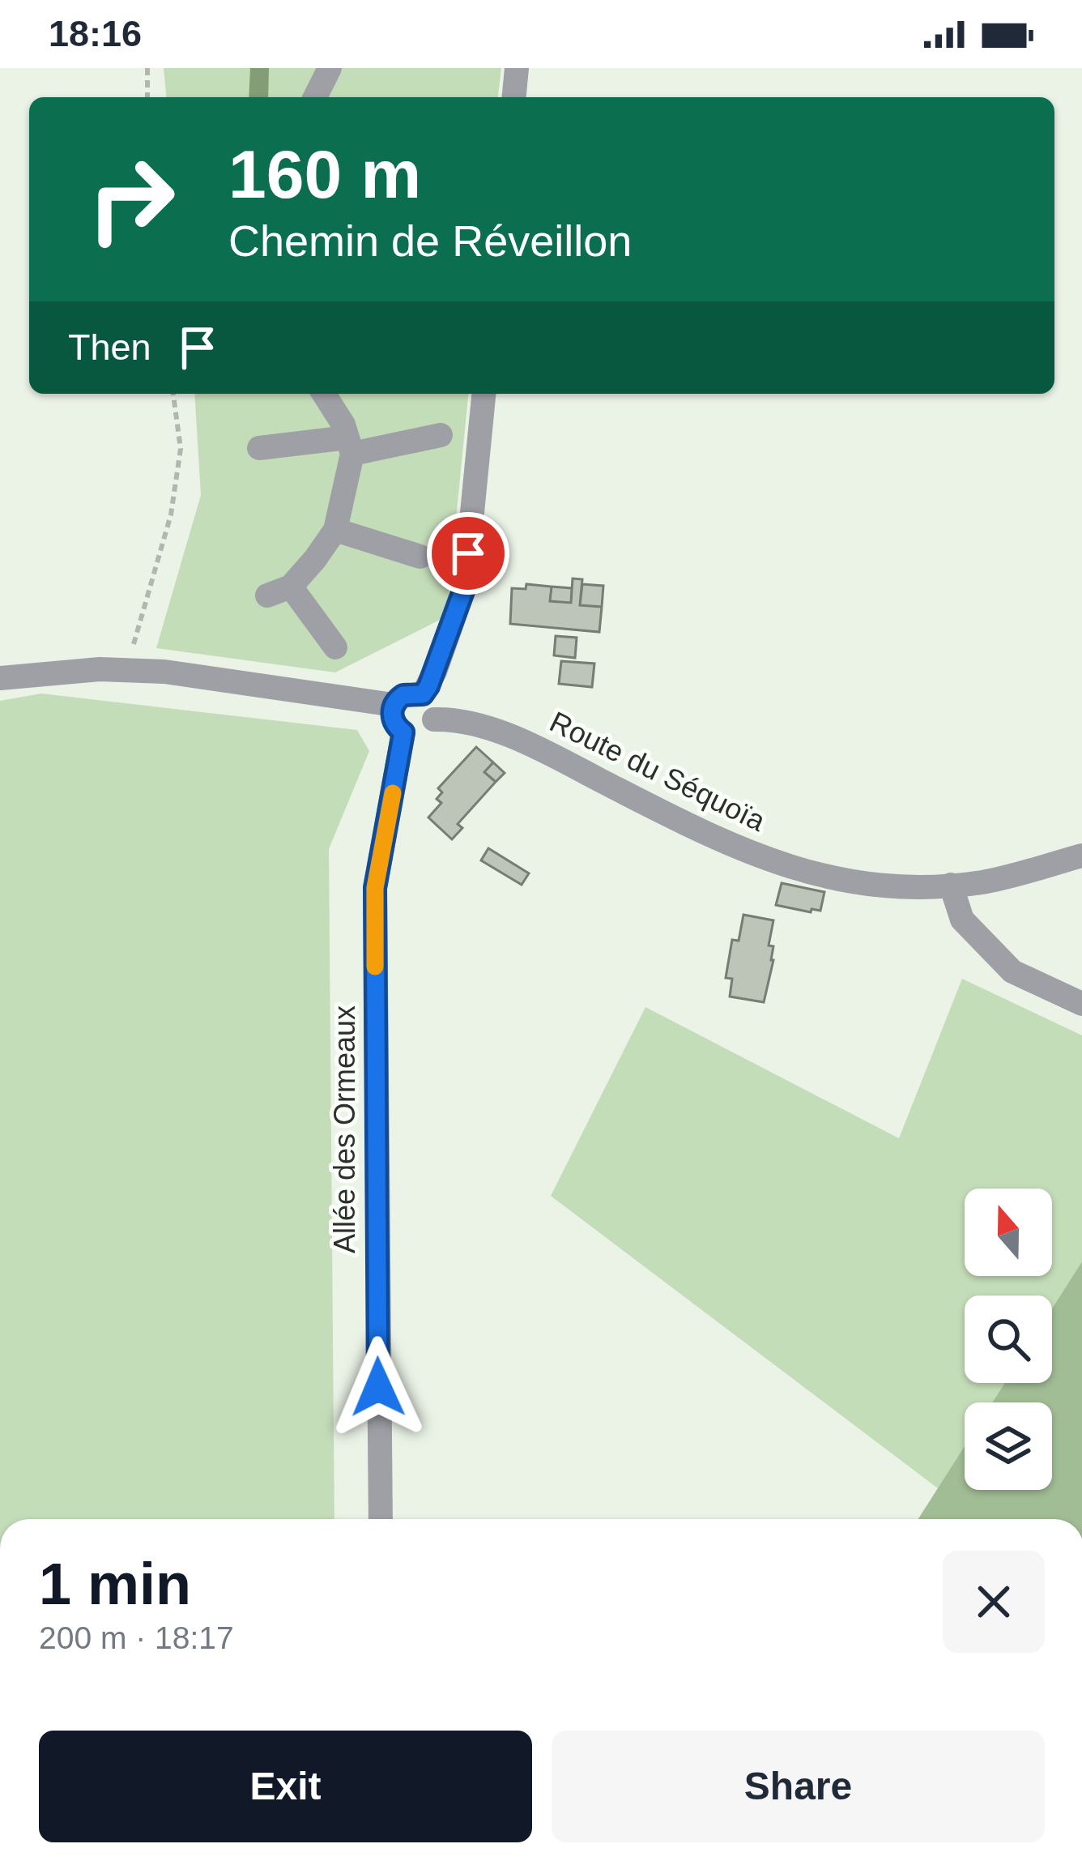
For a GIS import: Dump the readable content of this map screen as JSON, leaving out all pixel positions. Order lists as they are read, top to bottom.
{
  "streets": {
    "street": ["Route du Séquoïa", "Allée des Ormeaux"]
  },
  "crossings": [
    ["Route du Séquoïa", "Allée des Ormeaux"]
  ],
  "north": "top",
  "page": {
    "status": "18:16",
    "turn": ["160 m", "Chemin de Réveillon"],
    "then": "Then",
    "heading": ["1 min", "200 m · 18:17"],
    "buttons": ["Exit", "Share"]
  }
}
